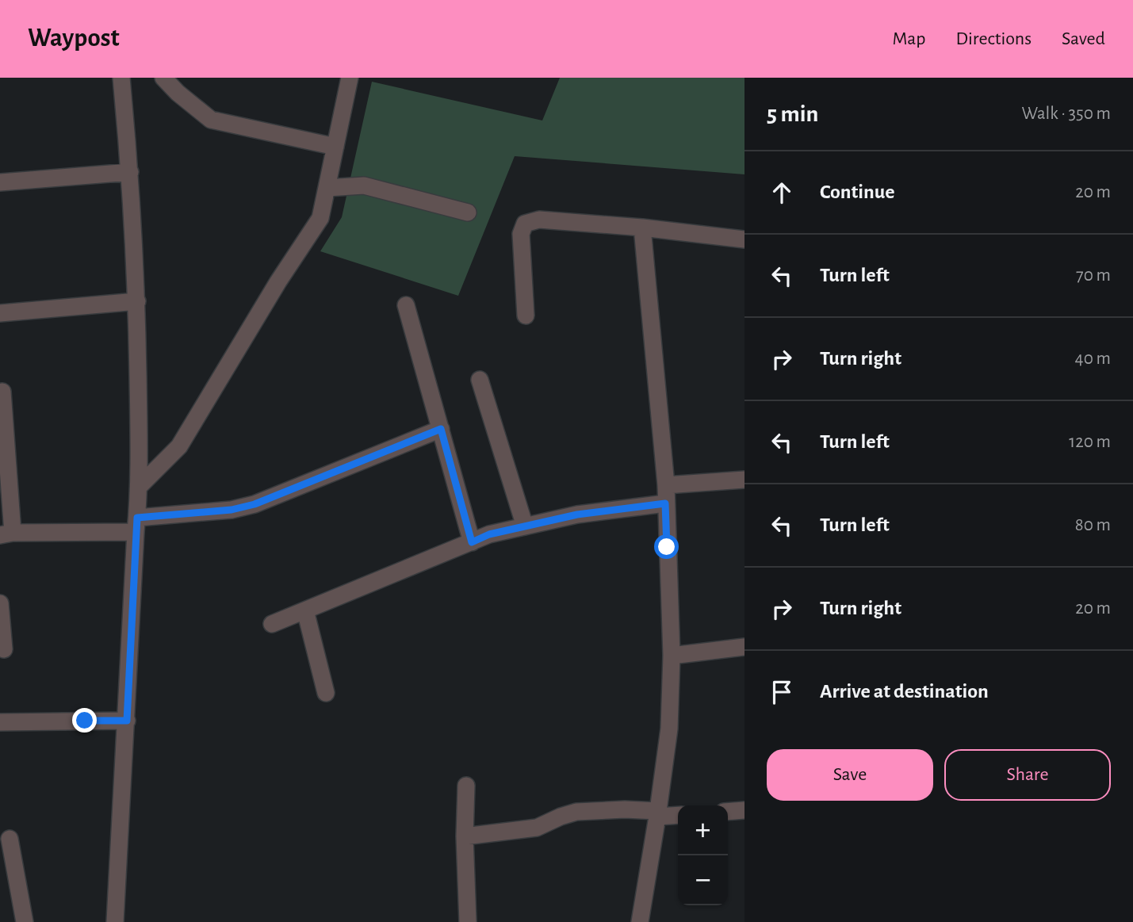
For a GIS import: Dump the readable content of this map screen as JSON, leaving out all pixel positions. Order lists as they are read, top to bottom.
{
  "page": {
    "header": "Waypost",
    "nav": ["Map", "Directions", "Saved"],
    "heading": ["5 min", "Walk · 350 m"],
    "list": [
      ["Continue", "20 m"],
      ["Turn left", "70 m"],
      ["Turn right", "40 m"],
      ["Turn left", "120 m"],
      ["Turn left", "80 m"],
      ["Turn right", "20 m"],
      "Arrive at destination"
    ],
    "buttons": ["Save", "Share"],
    "map_buttons": ["+", "−"]
  }
}
